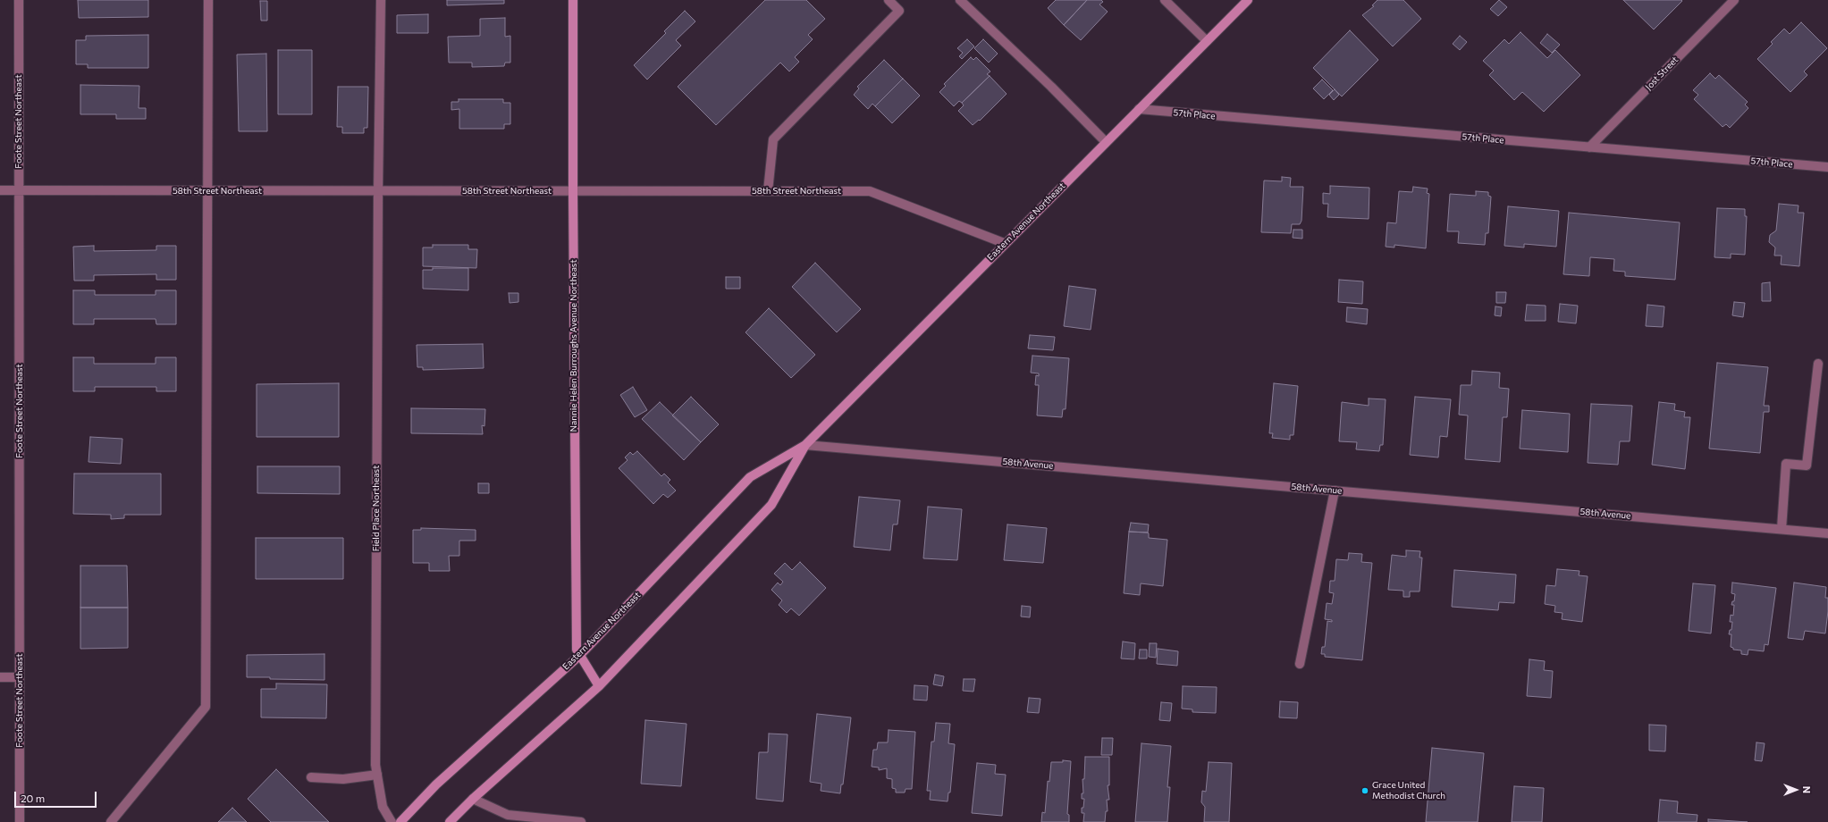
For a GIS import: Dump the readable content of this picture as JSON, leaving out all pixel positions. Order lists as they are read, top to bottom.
{
  "streets": {
    "main road": ["Eastern Avenue Northeast", "Nannie Helen Burroughs Avenue Northeast"],
    "street": [
      "Jost Street",
      "57th Place",
      "Foote Street Northeast",
      "58th Street Northeast",
      "58th Avenue",
      "Field Place Northeast"
    ]
  },
  "crossings": [
    ["Jost Street", "57th Place"],
    ["57th Place", "Eastern Avenue Northeast"],
    ["Foote Street Northeast", "58th Street Northeast"],
    ["58th Street Northeast", "Eastern Avenue Northeast"],
    ["58th Street Northeast", "Nannie Helen Burroughs Avenue Northeast"],
    ["58th Street Northeast", "Field Place Northeast"],
    ["Eastern Avenue Northeast", "Nannie Helen Burroughs Avenue Northeast"],
    ["Eastern Avenue Northeast", "58th Avenue"]
  ],
  "places": ["Grace United Methodist Church"],
  "scale_bar": "20 m",
  "north": "right"
}
